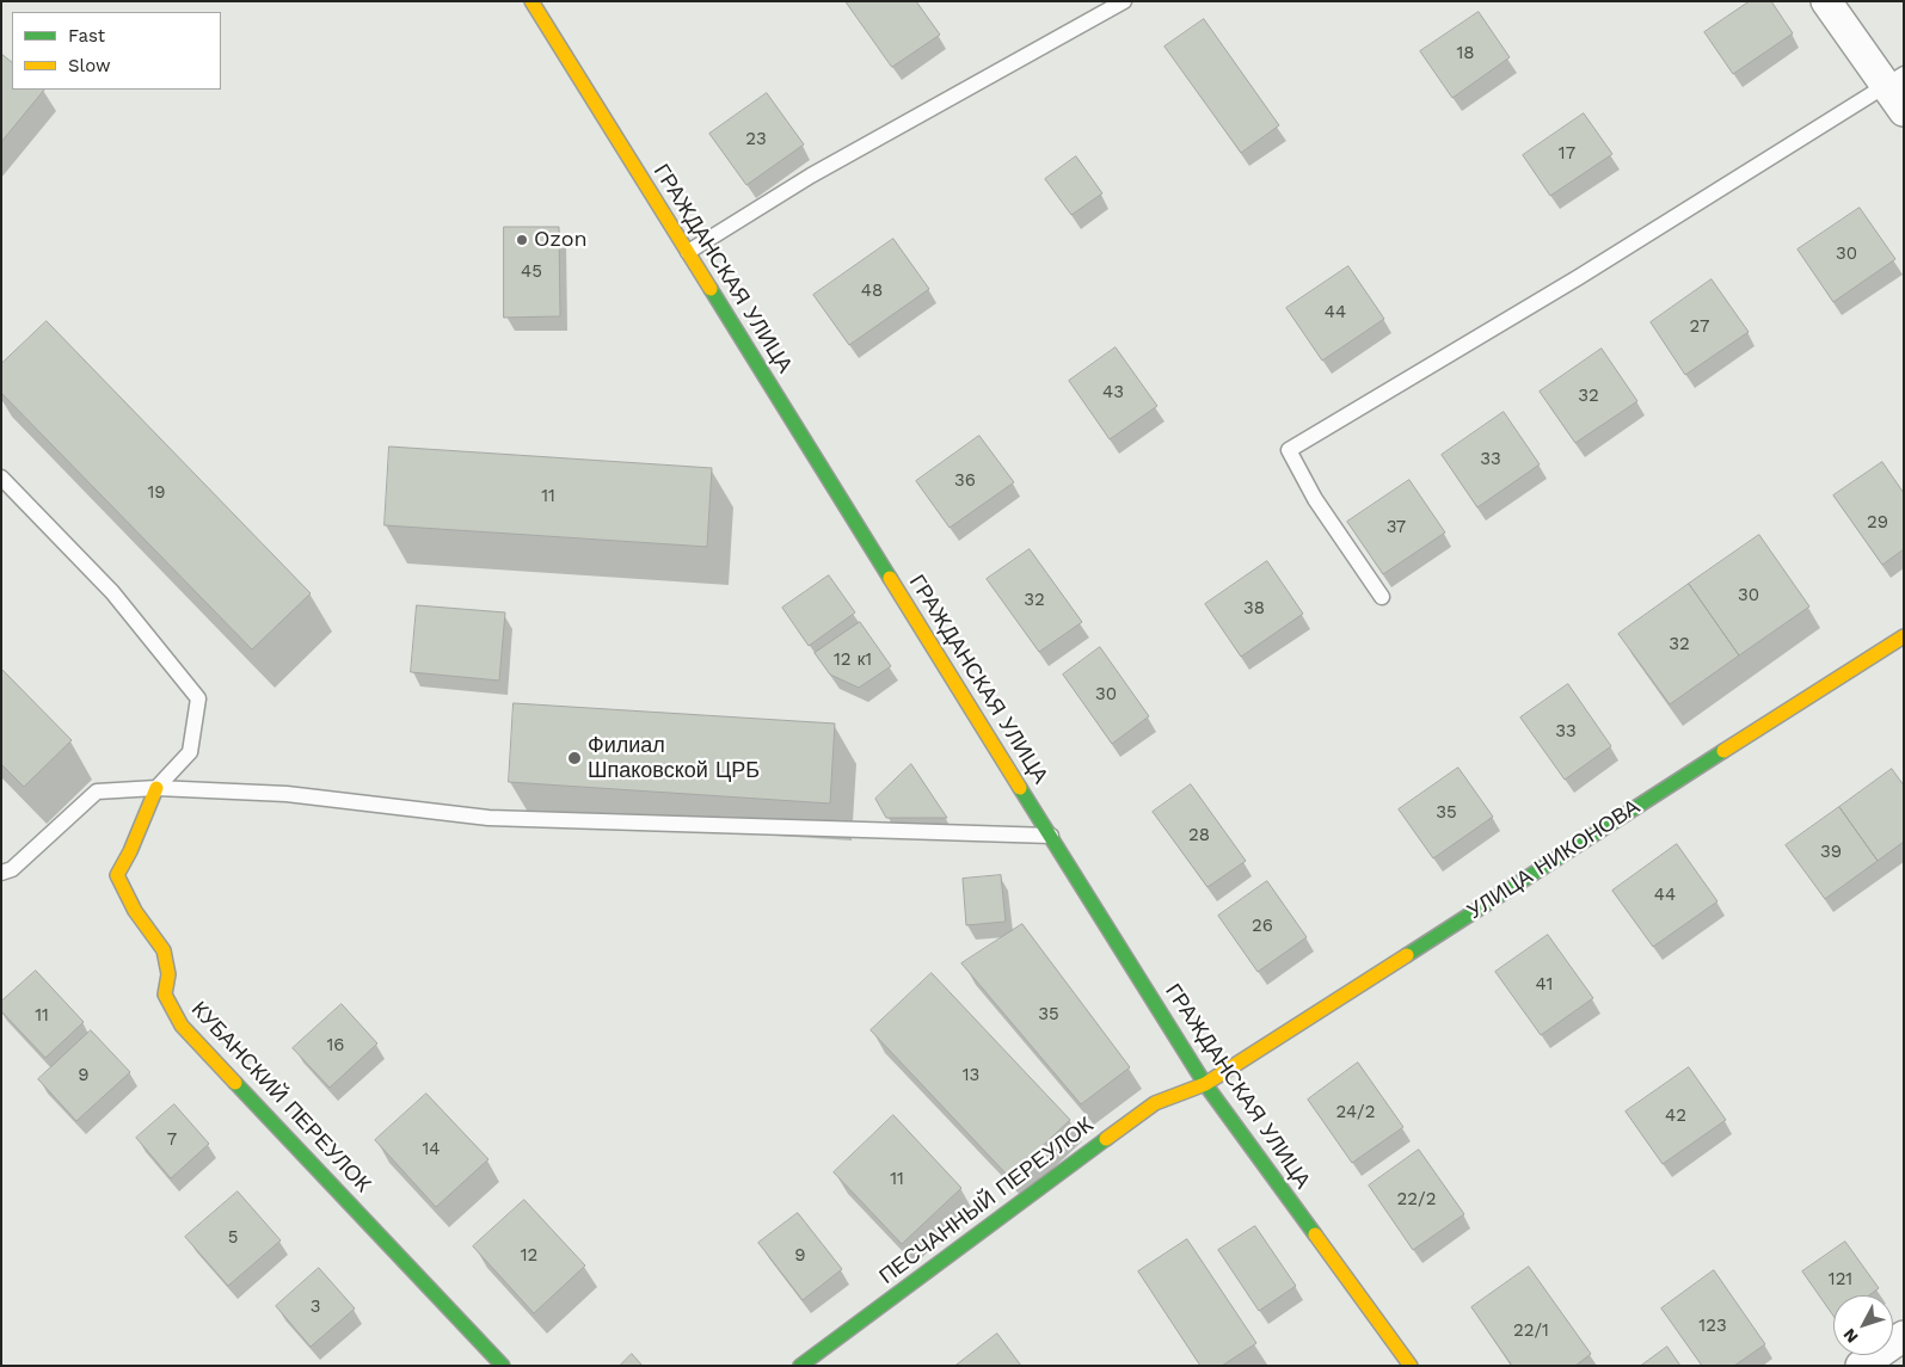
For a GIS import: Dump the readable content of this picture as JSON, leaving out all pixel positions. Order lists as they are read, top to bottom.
{
  "streets": {
    "street": [
      "ГРАЖДАНСКАЯ УЛИЦА",
      "УЛИЦА НИКОНОВА",
      "КУБАНСКИЙ ПЕРЕУЛОК",
      "ПЕСЧАННЫЙ ПЕРЕУЛОК"
    ]
  },
  "crossings": [
    ["ГРАЖДАНСКАЯ УЛИЦА", "УЛИЦА НИКОНОВА"],
    ["ГРАЖДАНСКАЯ УЛИЦА", "ПЕСЧАННЫЙ ПЕРЕУЛОК"],
    ["УЛИЦА НИКОНОВА", "ПЕСЧАННЫЙ ПЕРЕУЛОК"]
  ],
  "places": ["Ozon", "Филиал Шпаковской ЦРБ"],
  "house_numbers": [
    "18",
    "23",
    "17",
    "30",
    "45",
    "48",
    "44",
    "27",
    "43",
    "32",
    "33",
    "36",
    "19",
    "11",
    "29",
    "37",
    "30",
    "32",
    "38",
    "32",
    "12 к1",
    "30",
    "33",
    "35",
    "28",
    "39",
    "44",
    "26",
    "41",
    "35",
    "11",
    "16",
    "9",
    "13",
    "24/2",
    "42",
    "7",
    "14",
    "11",
    "22/2",
    "5",
    "12",
    "9",
    "121",
    "3",
    "123",
    "22/1"
  ],
  "legend": ["Fast", "Slow"],
  "north": "bottom left"
}
